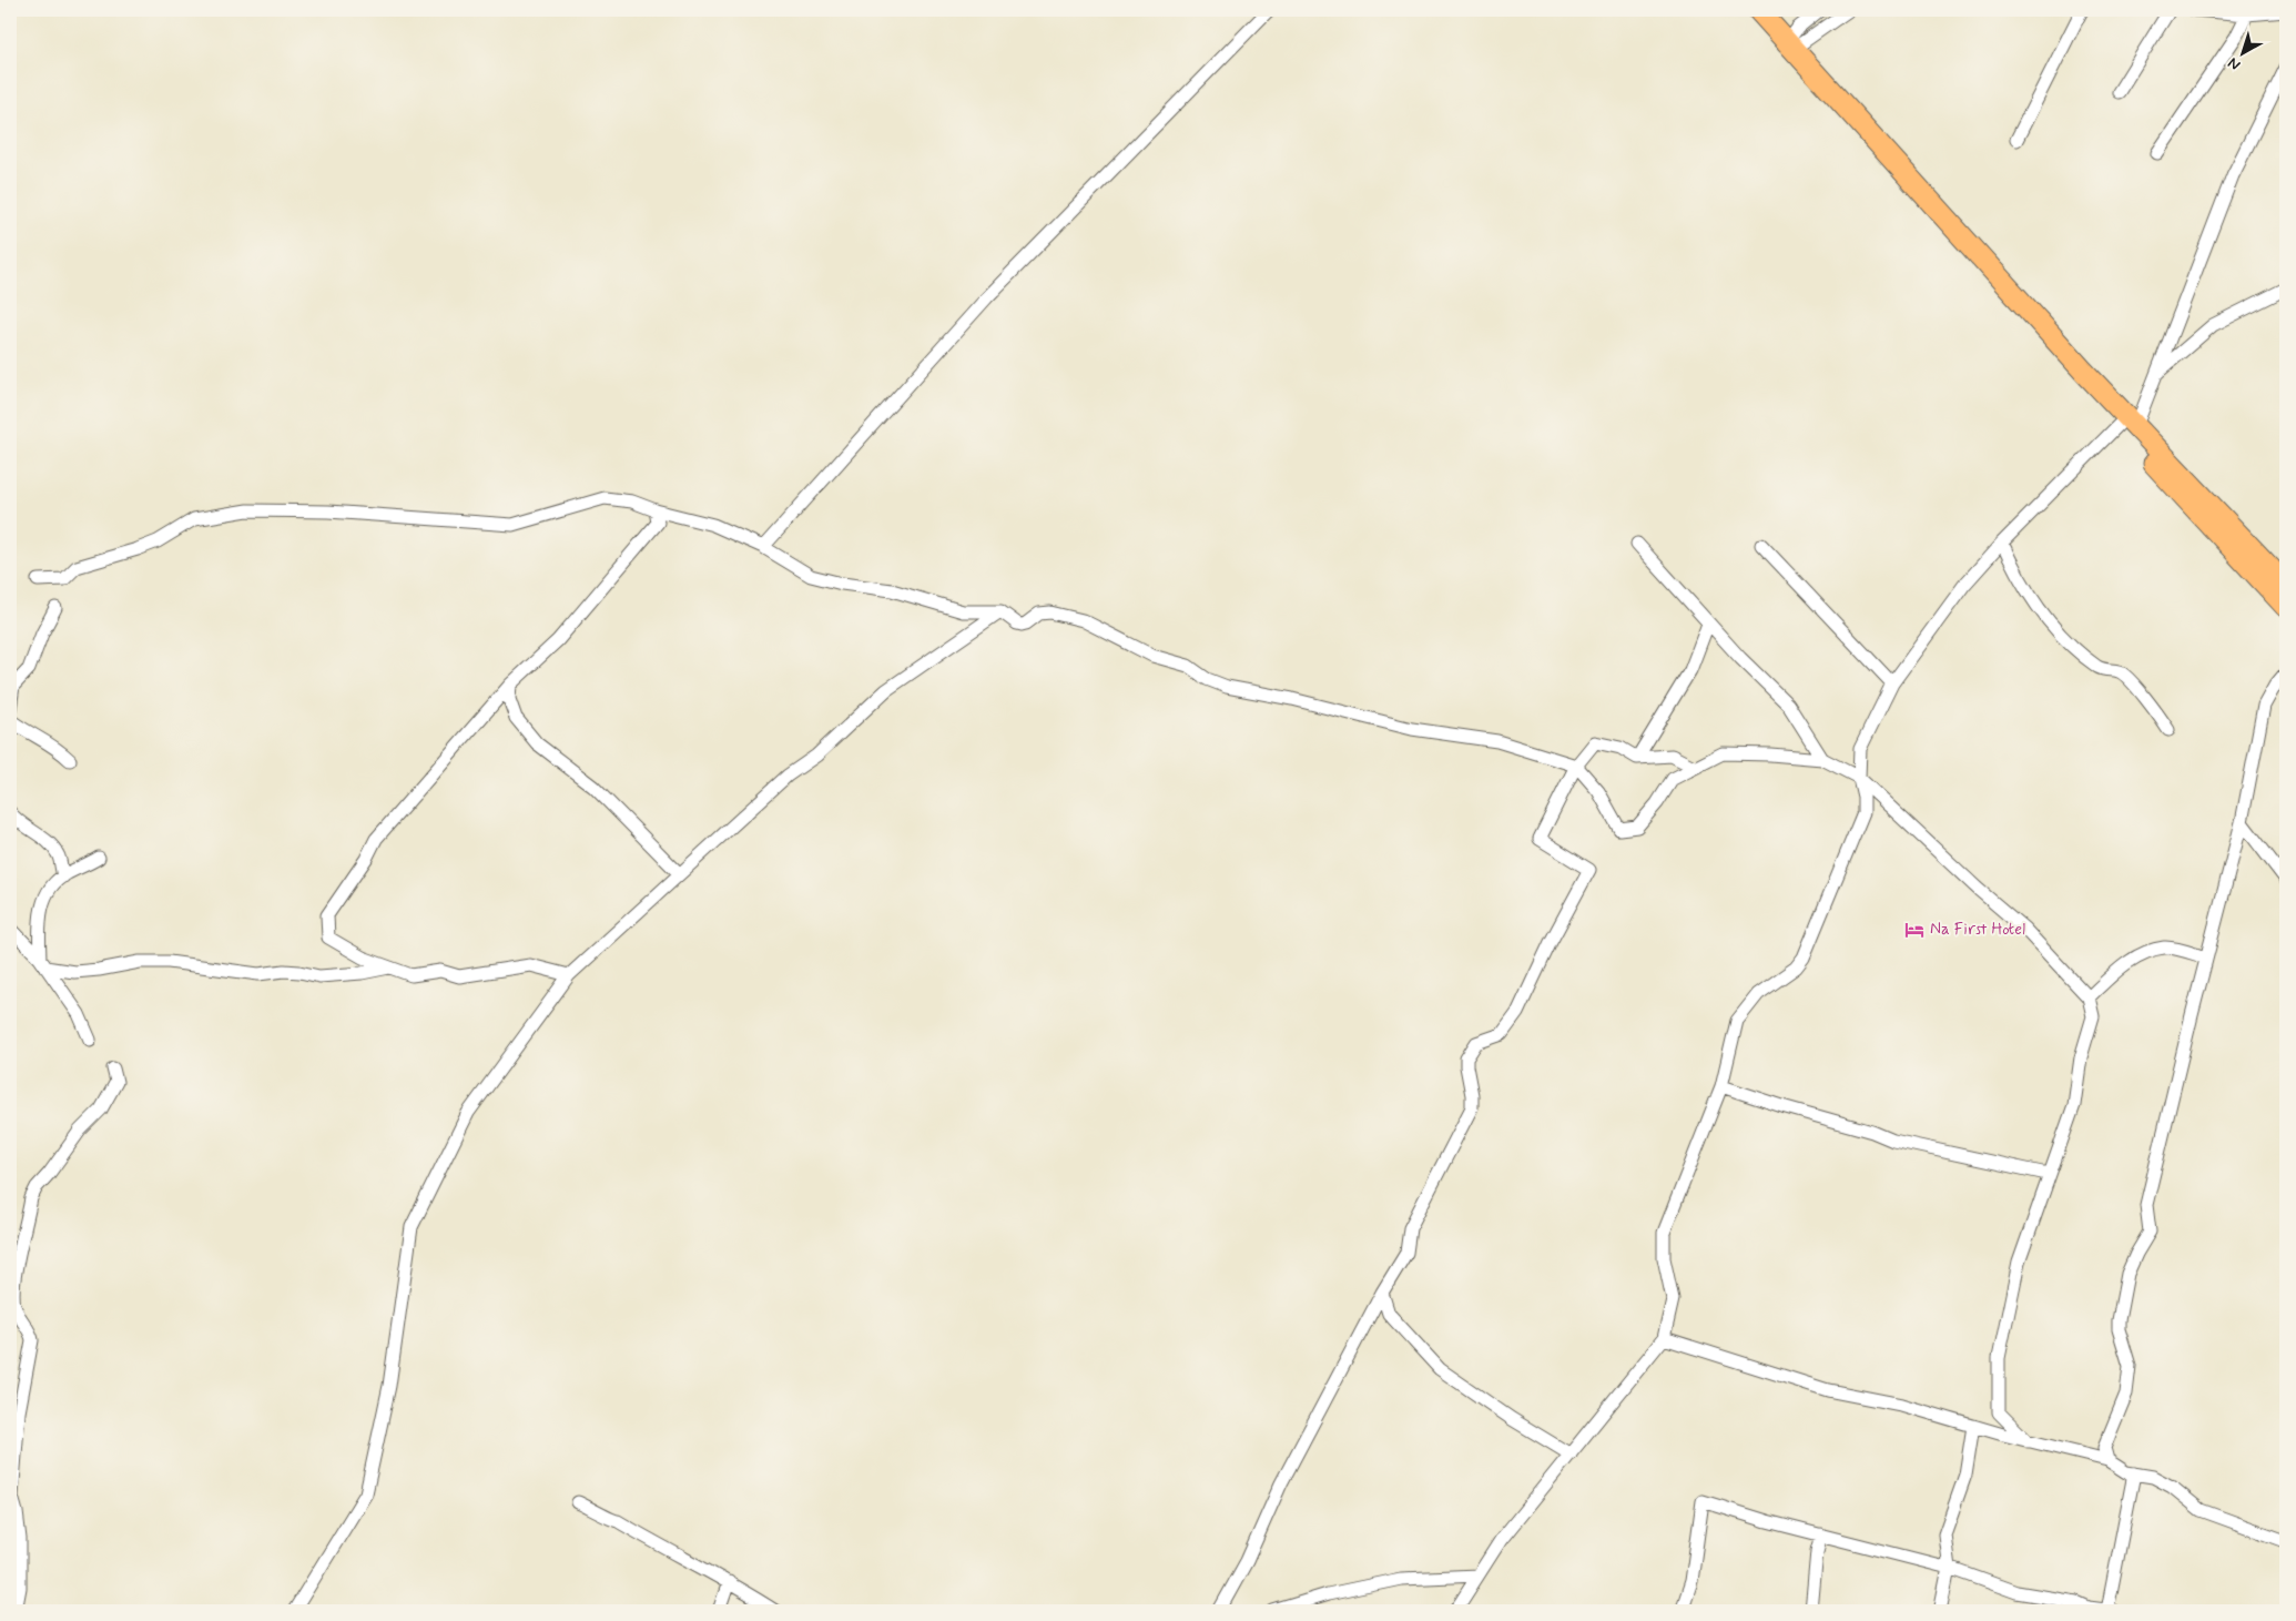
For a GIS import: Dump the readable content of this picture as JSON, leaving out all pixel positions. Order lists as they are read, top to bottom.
{
  "places": {
    "hotel": ["Na First Hotel"]
  },
  "north": "bottom left"
}
